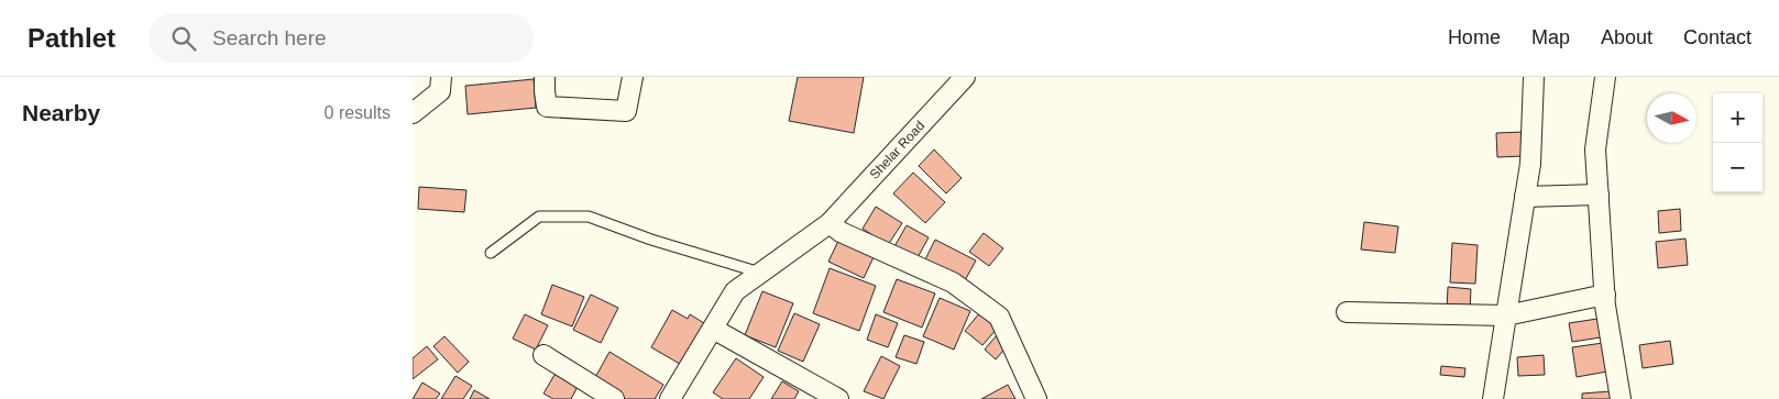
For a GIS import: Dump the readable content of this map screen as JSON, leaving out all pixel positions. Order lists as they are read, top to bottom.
{
  "streets": {
    "street": ["Shelar Road"]
  },
  "north": "right",
  "page": {
    "header": "Pathlet",
    "search": "Search here",
    "nav": [
      "Home",
      "Map",
      "About",
      "Contact"
    ],
    "heading": ["Nearby", "0 results"],
    "map_buttons": ["+", "−"]
  }
}
